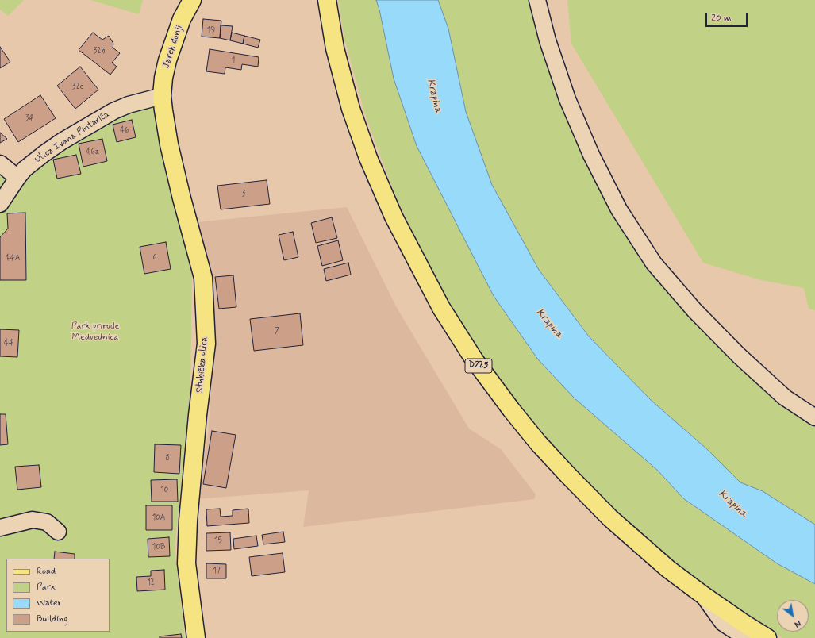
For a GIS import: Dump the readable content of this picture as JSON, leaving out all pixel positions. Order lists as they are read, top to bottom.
{
  "streets": {
    "main road": ["Jarek donji", "Stubička ulica", "D225"],
    "street": ["Ulica Ivana Pintarića"]
  },
  "crossings": [
    ["Jarek donji", "Ulica Ivana Pintarića"],
    ["Jarek donji", "Stubička ulica"],
    ["Ulica Ivana Pintarića", "Stubička ulica"]
  ],
  "water": ["Krapina"],
  "parks": ["Park prirode Medvednica"],
  "house_numbers": [
    "19",
    "32b",
    "1",
    "32c",
    "34",
    "46",
    "46a",
    "3",
    "6",
    "44A",
    "7",
    "44",
    "8",
    "10",
    "10A",
    "15",
    "10B",
    "17",
    "12"
  ],
  "legend": [
    "Road",
    "Park",
    "Water",
    "Building"
  ],
  "scale_bar": "20 m",
  "north": "bottom right"
}
